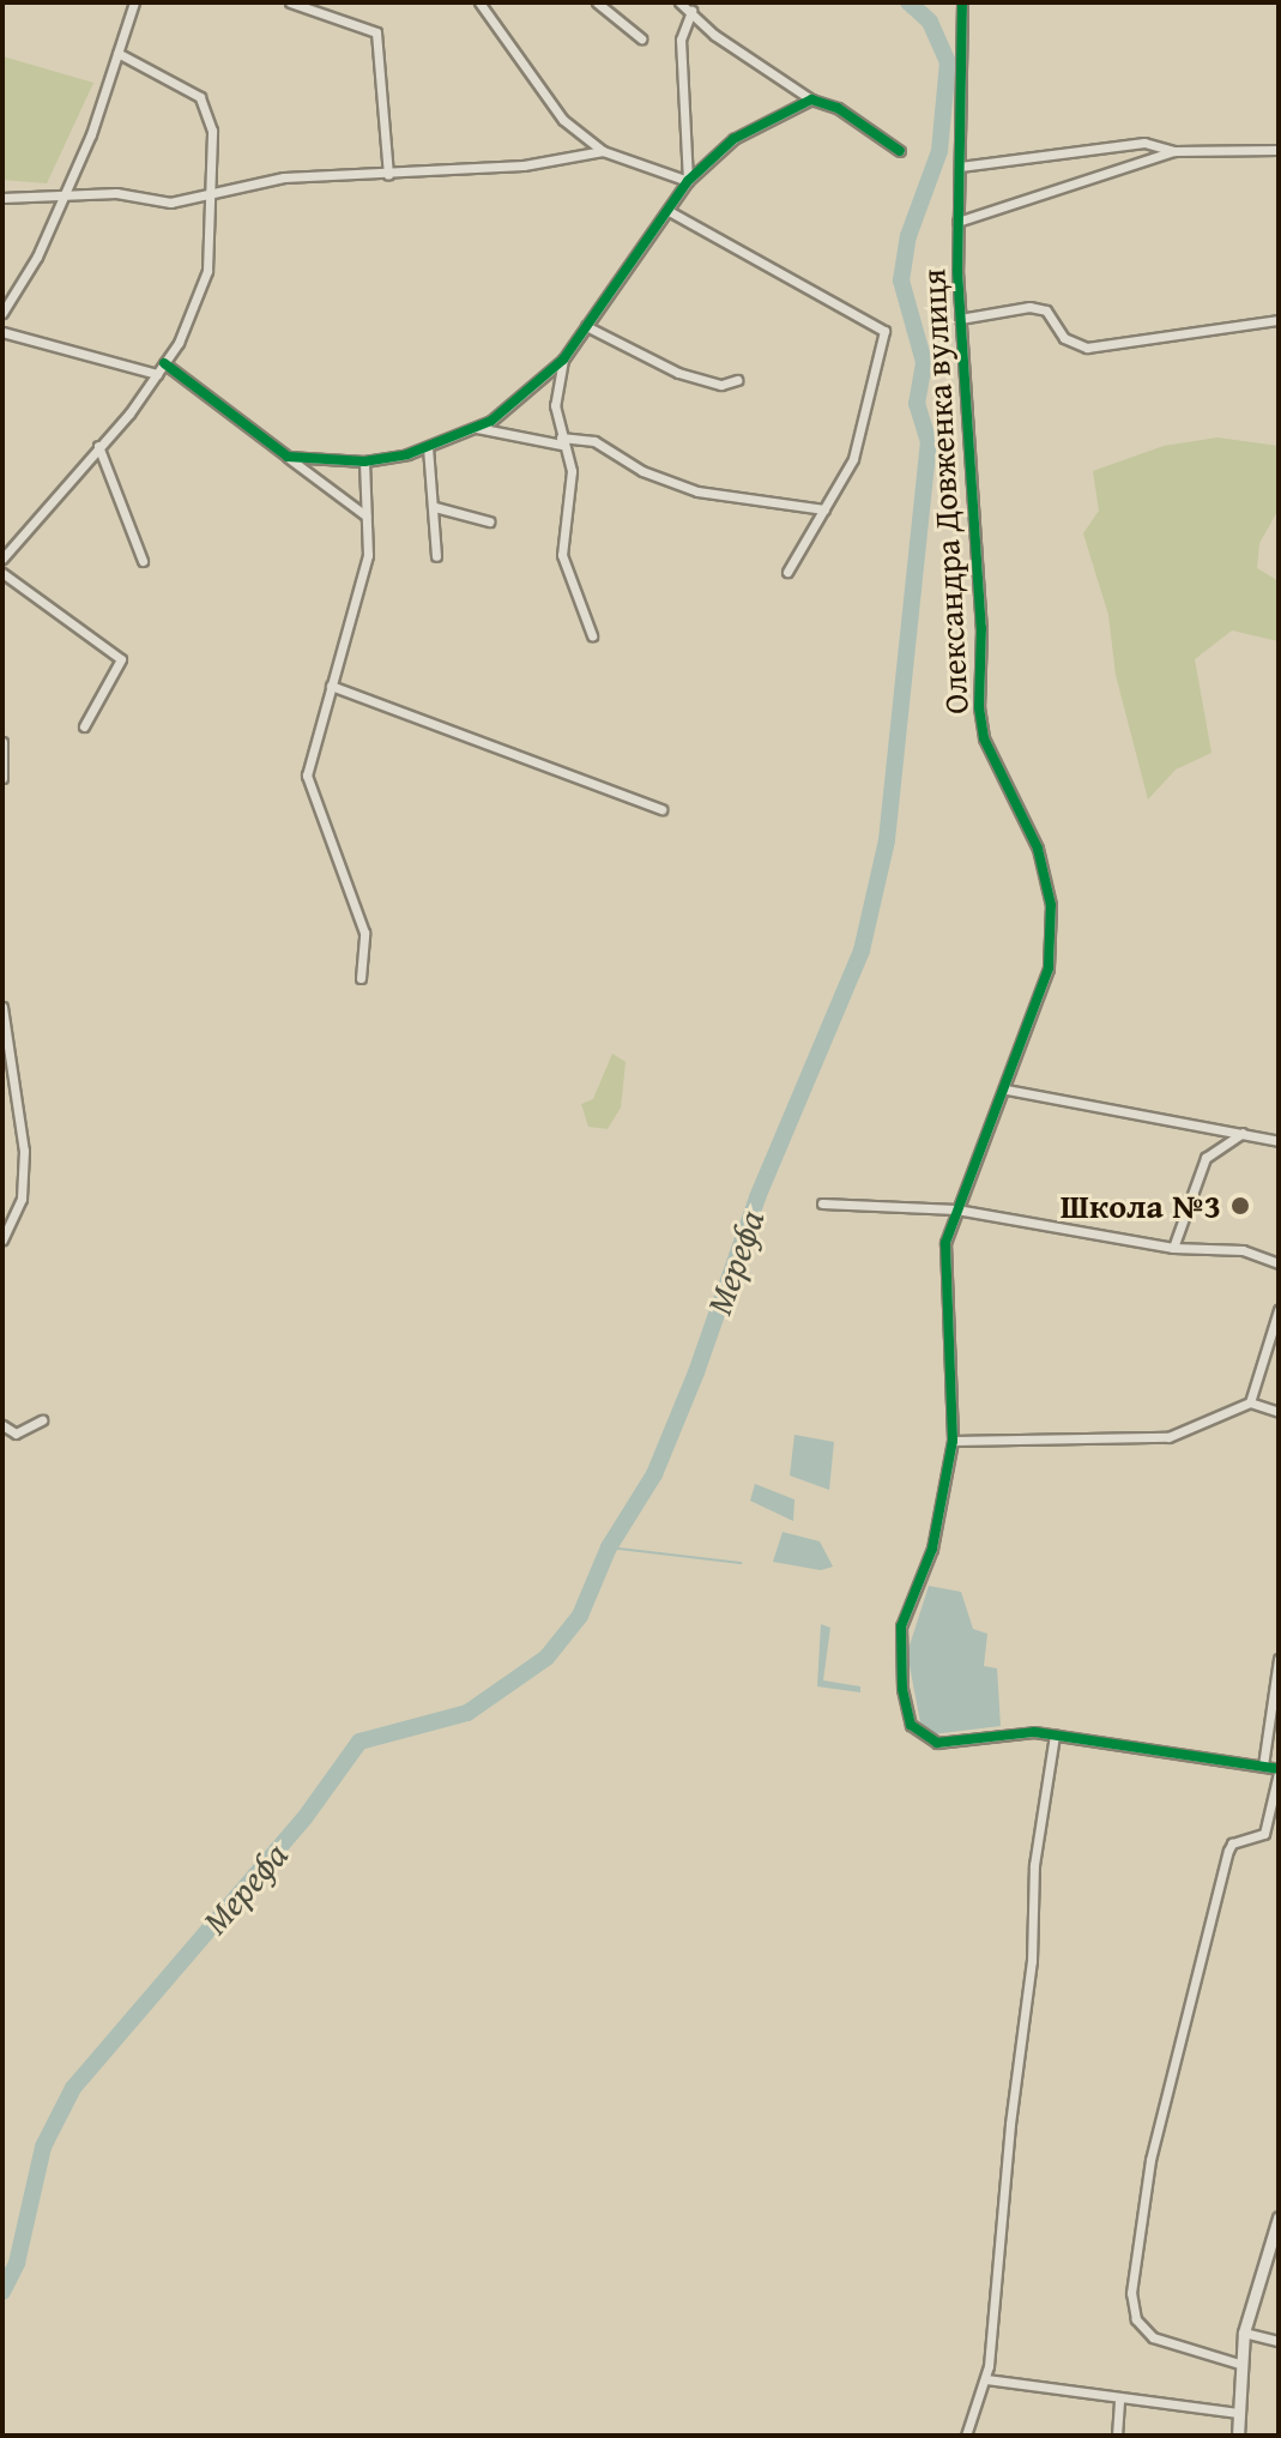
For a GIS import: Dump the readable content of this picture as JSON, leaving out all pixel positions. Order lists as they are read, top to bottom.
{
  "streets": {
    "street": ["Олександра Довженка вулиця"]
  },
  "water": ["Мерефа"],
  "places": ["Школа №3"]
}
